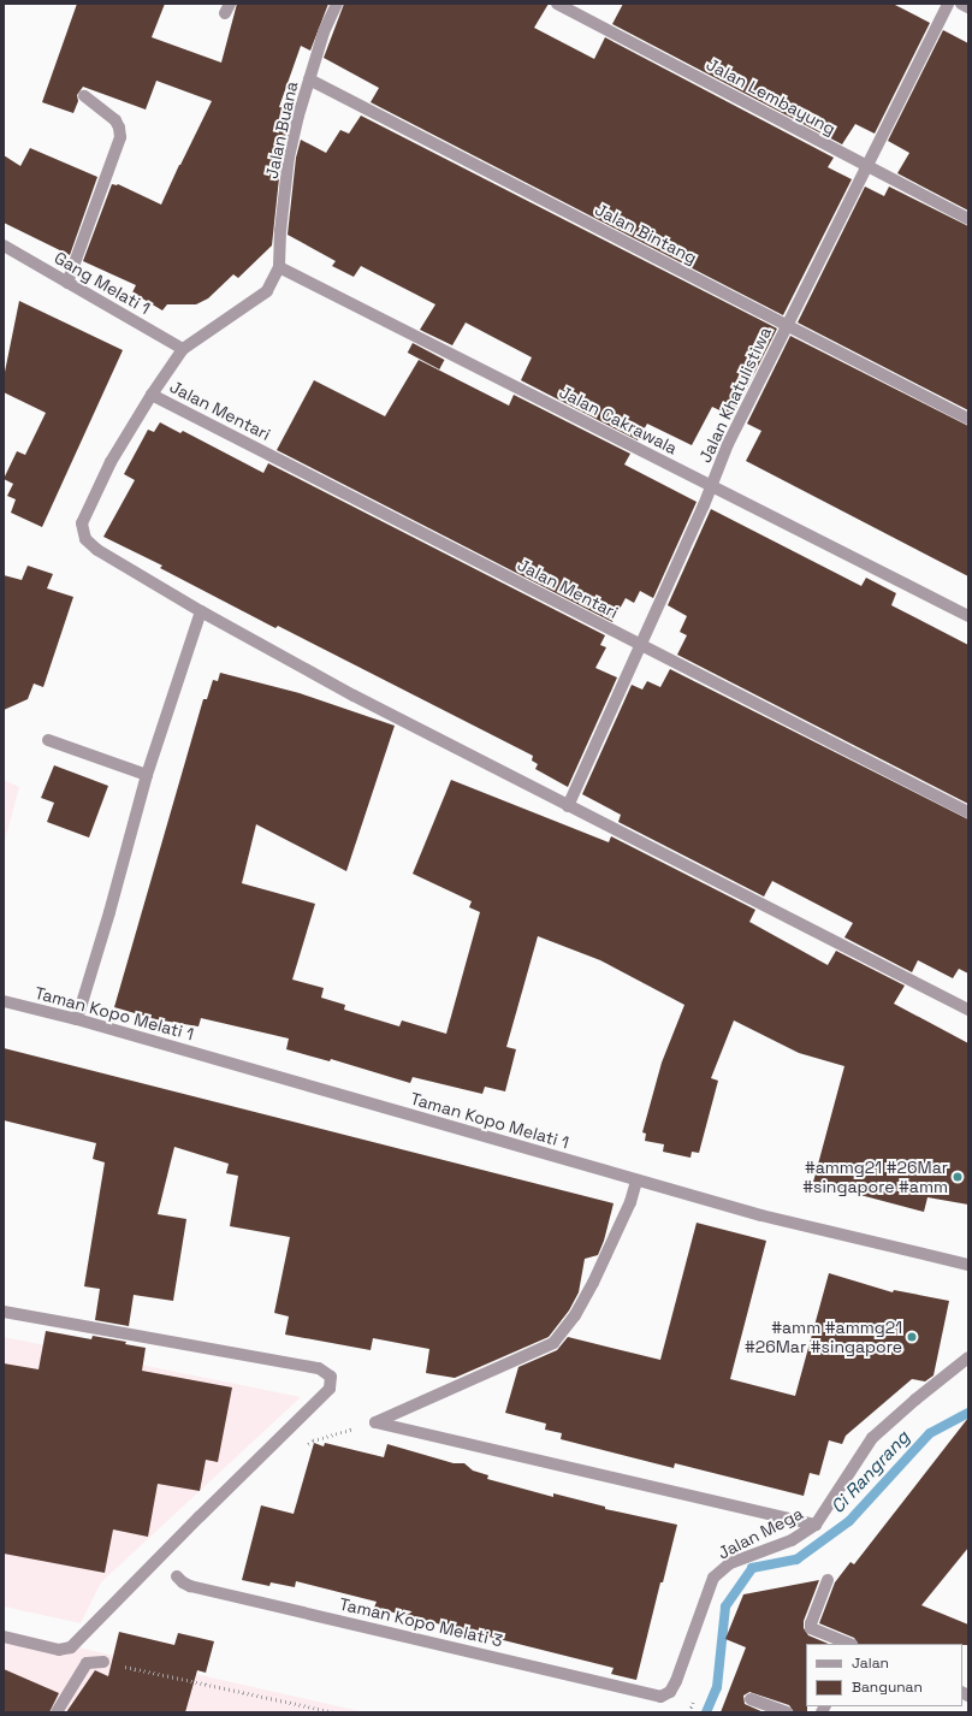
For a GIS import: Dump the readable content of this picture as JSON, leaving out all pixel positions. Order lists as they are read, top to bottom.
{
  "streets": {
    "street": [
      "Jalan Lembayung",
      "Jalan Buana",
      "Jalan Bintang",
      "Gang Melati 1",
      "Jalan Khatulistiwa",
      "Jalan Mentari",
      "Jalan Cakrawala",
      "Taman Kopo Melati 1",
      "Jalan Mega",
      "Taman Kopo Melati 3"
    ]
  },
  "crossings": [
    ["Jalan Lembayung", "Jalan Khatulistiwa"],
    ["Jalan Buana", "Jalan Bintang"],
    ["Jalan Buana", "Jalan Cakrawala"],
    ["Jalan Bintang", "Jalan Khatulistiwa"],
    ["Jalan Khatulistiwa", "Jalan Mentari"],
    ["Jalan Khatulistiwa", "Jalan Cakrawala"],
    ["Jalan Mega", "Taman Kopo Melati 3"]
  ],
  "water": ["Ci Rangrang"],
  "places": ["#ammg21 #26Mar #singapore #amm", "#amm #ammg21 #26Mar #singapore"],
  "legend": ["Jalan", "Bangunan"]
}
